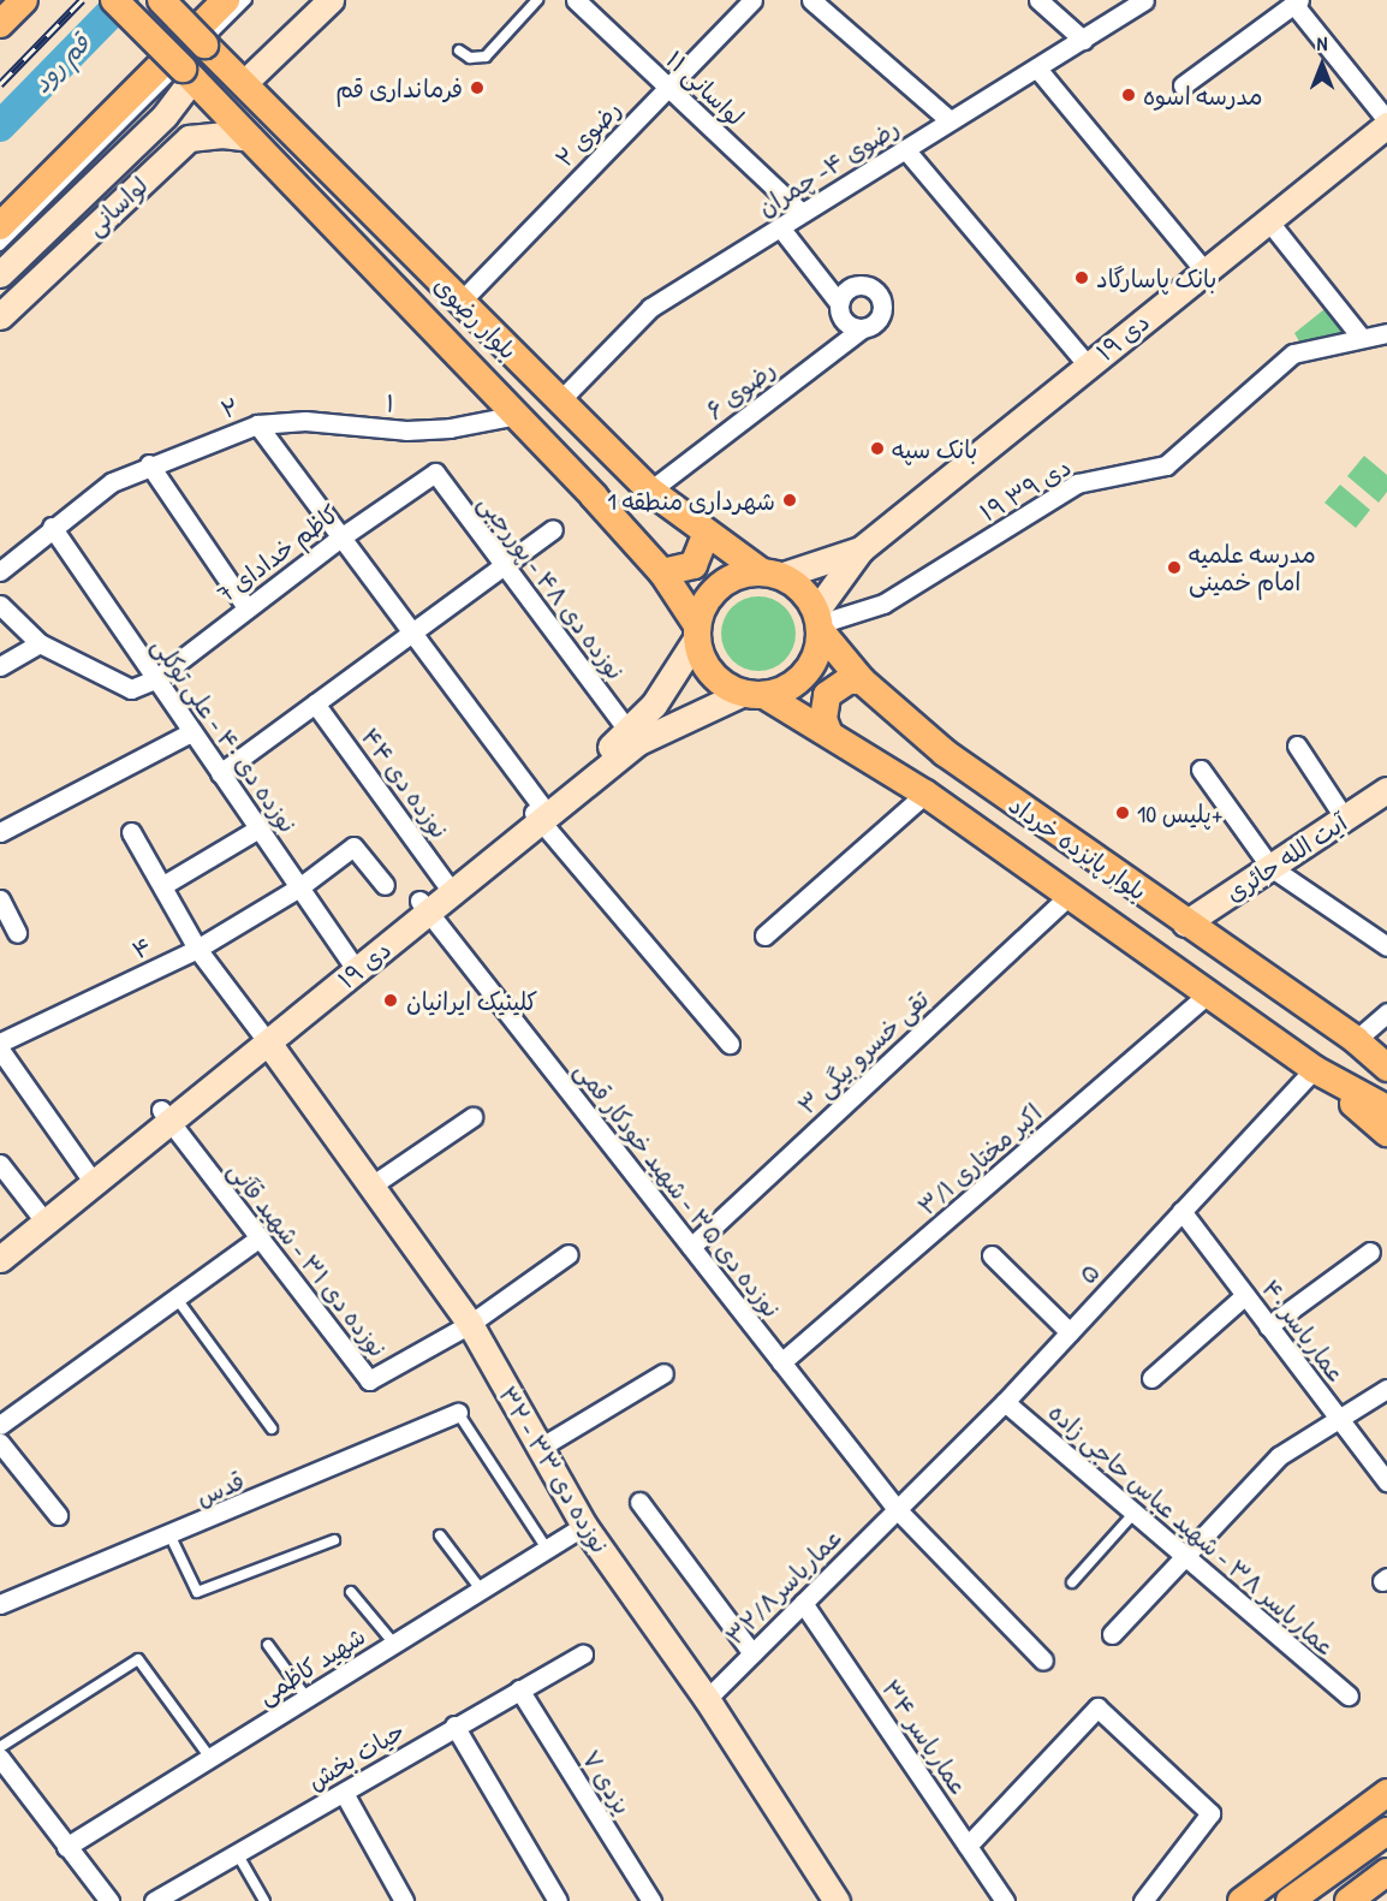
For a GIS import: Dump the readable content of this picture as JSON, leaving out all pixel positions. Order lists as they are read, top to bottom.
{
  "streets": {
    "main road": [
      "لواسانی",
      "بلوار رضوی",
      "۱۹ دی",
      "بلوار پانزده خرداد",
      "آیت الله حائری",
      "۳۲ - نوزده دی ۳۳"
    ],
    "street": [
      "لواسانی ۱۱",
      "رضوی ۲",
      "رضوی ۴- چمران",
      "رضوی ۶",
      "۱",
      "۲",
      "۱۹ دی ۳۹",
      "7 کاظم خدادای",
      "نوزده دی ۴۸ - پوررجبی",
      "نوزده دی ۴۰ - علی توکلی",
      "نوزده دی ۴۴",
      "۴",
      "۳ تقی خسرو بیگی",
      "۳/۱ اکبر مختاری",
      "نوزده دی ۳۵ - شهید خودکار قمی",
      "نوزده دی ۳۱ - شهید قآنی",
      "۵",
      "عماریاسر ۴۰",
      "قدس",
      "عماریاسر ۳۸ - شهید عباس حاجی زاده",
      "عماریاسر۳۲/۸",
      "شهید کاظمی",
      "عماریاسر ۳۴",
      "حیات بخش",
      "یزدی ۷"
    ]
  },
  "crossings": [
    ["لواسانی ۱۱", "رضوی ۲"],
    ["لواسانی ۱۱", "رضوی ۴- چمران"],
    ["رضوی ۲", "بلوار رضوی"],
    ["رضوی ۴- چمران", "بلوار رضوی"],
    ["لواسانی", "بلوار رضوی"],
    ["بلوار رضوی", "۱۹ دی"],
    ["بلوار رضوی", "رضوی ۶"],
    ["بلوار رضوی", "۱"],
    ["بلوار رضوی", "۱۹ دی ۳۹"],
    ["بلوار رضوی", "بلوار پانزده خرداد"],
    ["۱۹ دی", "۲"],
    ["۱۹ دی", "۱۹ دی ۳۹"],
    ["۱۹ دی", "نوزده دی ۴۸ - پوررجبی"],
    ["۱۹ دی", "نوزده دی ۴۰ - علی توکلی"],
    ["۱۹ دی", "نوزده دی ۴۴"],
    ["۱۹ دی", "بلوار پانزده خرداد"],
    ["۱۹ دی", "نوزده دی ۳۵ - شهید خودکار قمی"],
    ["۱۹ دی", "نوزده دی ۳۱ - شهید قآنی"],
    ["۱۹ دی", "۳۲ - نوزده دی ۳۳"],
    ["۱", "۲"],
    ["۲", "7 کاظم خدادای"],
    ["۲", "نوزده دی ۴۰ - علی توکلی"],
    ["۱۹ دی ۳۹", "بلوار پانزده خرداد"],
    ["7 کاظم خدادای", "نوزده دی ۴۸ - پوررجبی"],
    ["7 کاظم خدادای", "نوزده دی ۴۰ - علی توکلی"],
    ["نوزده دی ۴۰ - علی توکلی", "۴"],
    ["بلوار پانزده خرداد", "آیت الله حائری"],
    ["بلوار پانزده خرداد", "۳ تقی خسرو بیگی"],
    ["بلوار پانزده خرداد", "۳/۱ اکبر مختاری"],
    ["بلوار پانزده خرداد", "۵"],
    ["۳ تقی خسرو بیگی", "نوزده دی ۳۵ - شهید خودکار قمی"],
    ["۳/۱ اکبر مختاری", "نوزده دی ۳۵ - شهید خودکار قمی"],
    ["نوزده دی ۳۵ - شهید خودکار قمی", "۵"],
    ["نوزده دی ۳۵ - شهید خودکار قمی", "عماریاسر۳۲/۸"],
    ["نوزده دی ۳۱ - شهید قآنی", "۳۲ - نوزده دی ۳۳"],
    ["۵", "عماریاسر ۴۰"],
    ["۵", "عماریاسر ۳۸ - شهید عباس حاجی زاده"],
    ["۵", "عماریاسر۳۲/۸"],
    ["۳۲ - نوزده دی ۳۳", "عماریاسر۳۲/۸"],
    ["۳۲ - نوزده دی ۳۳", "شهید کاظمی"],
    ["عماریاسر۳۲/۸", "عماریاسر ۳۴"],
    ["حیات بخش", "یزدی ۷"]
  ],
  "water": ["قم رود"],
  "places": [
    "فرمانداری قم",
    "مدرسه اسوه",
    "بانک پاسارگاد",
    "بانک سپه",
    "شهرداری منطقه 1",
    "مدرسه علمیه امام خمینی",
    "پلیس 10+",
    "کلینیک ایرانیان"
  ],
  "north": "top"
}
